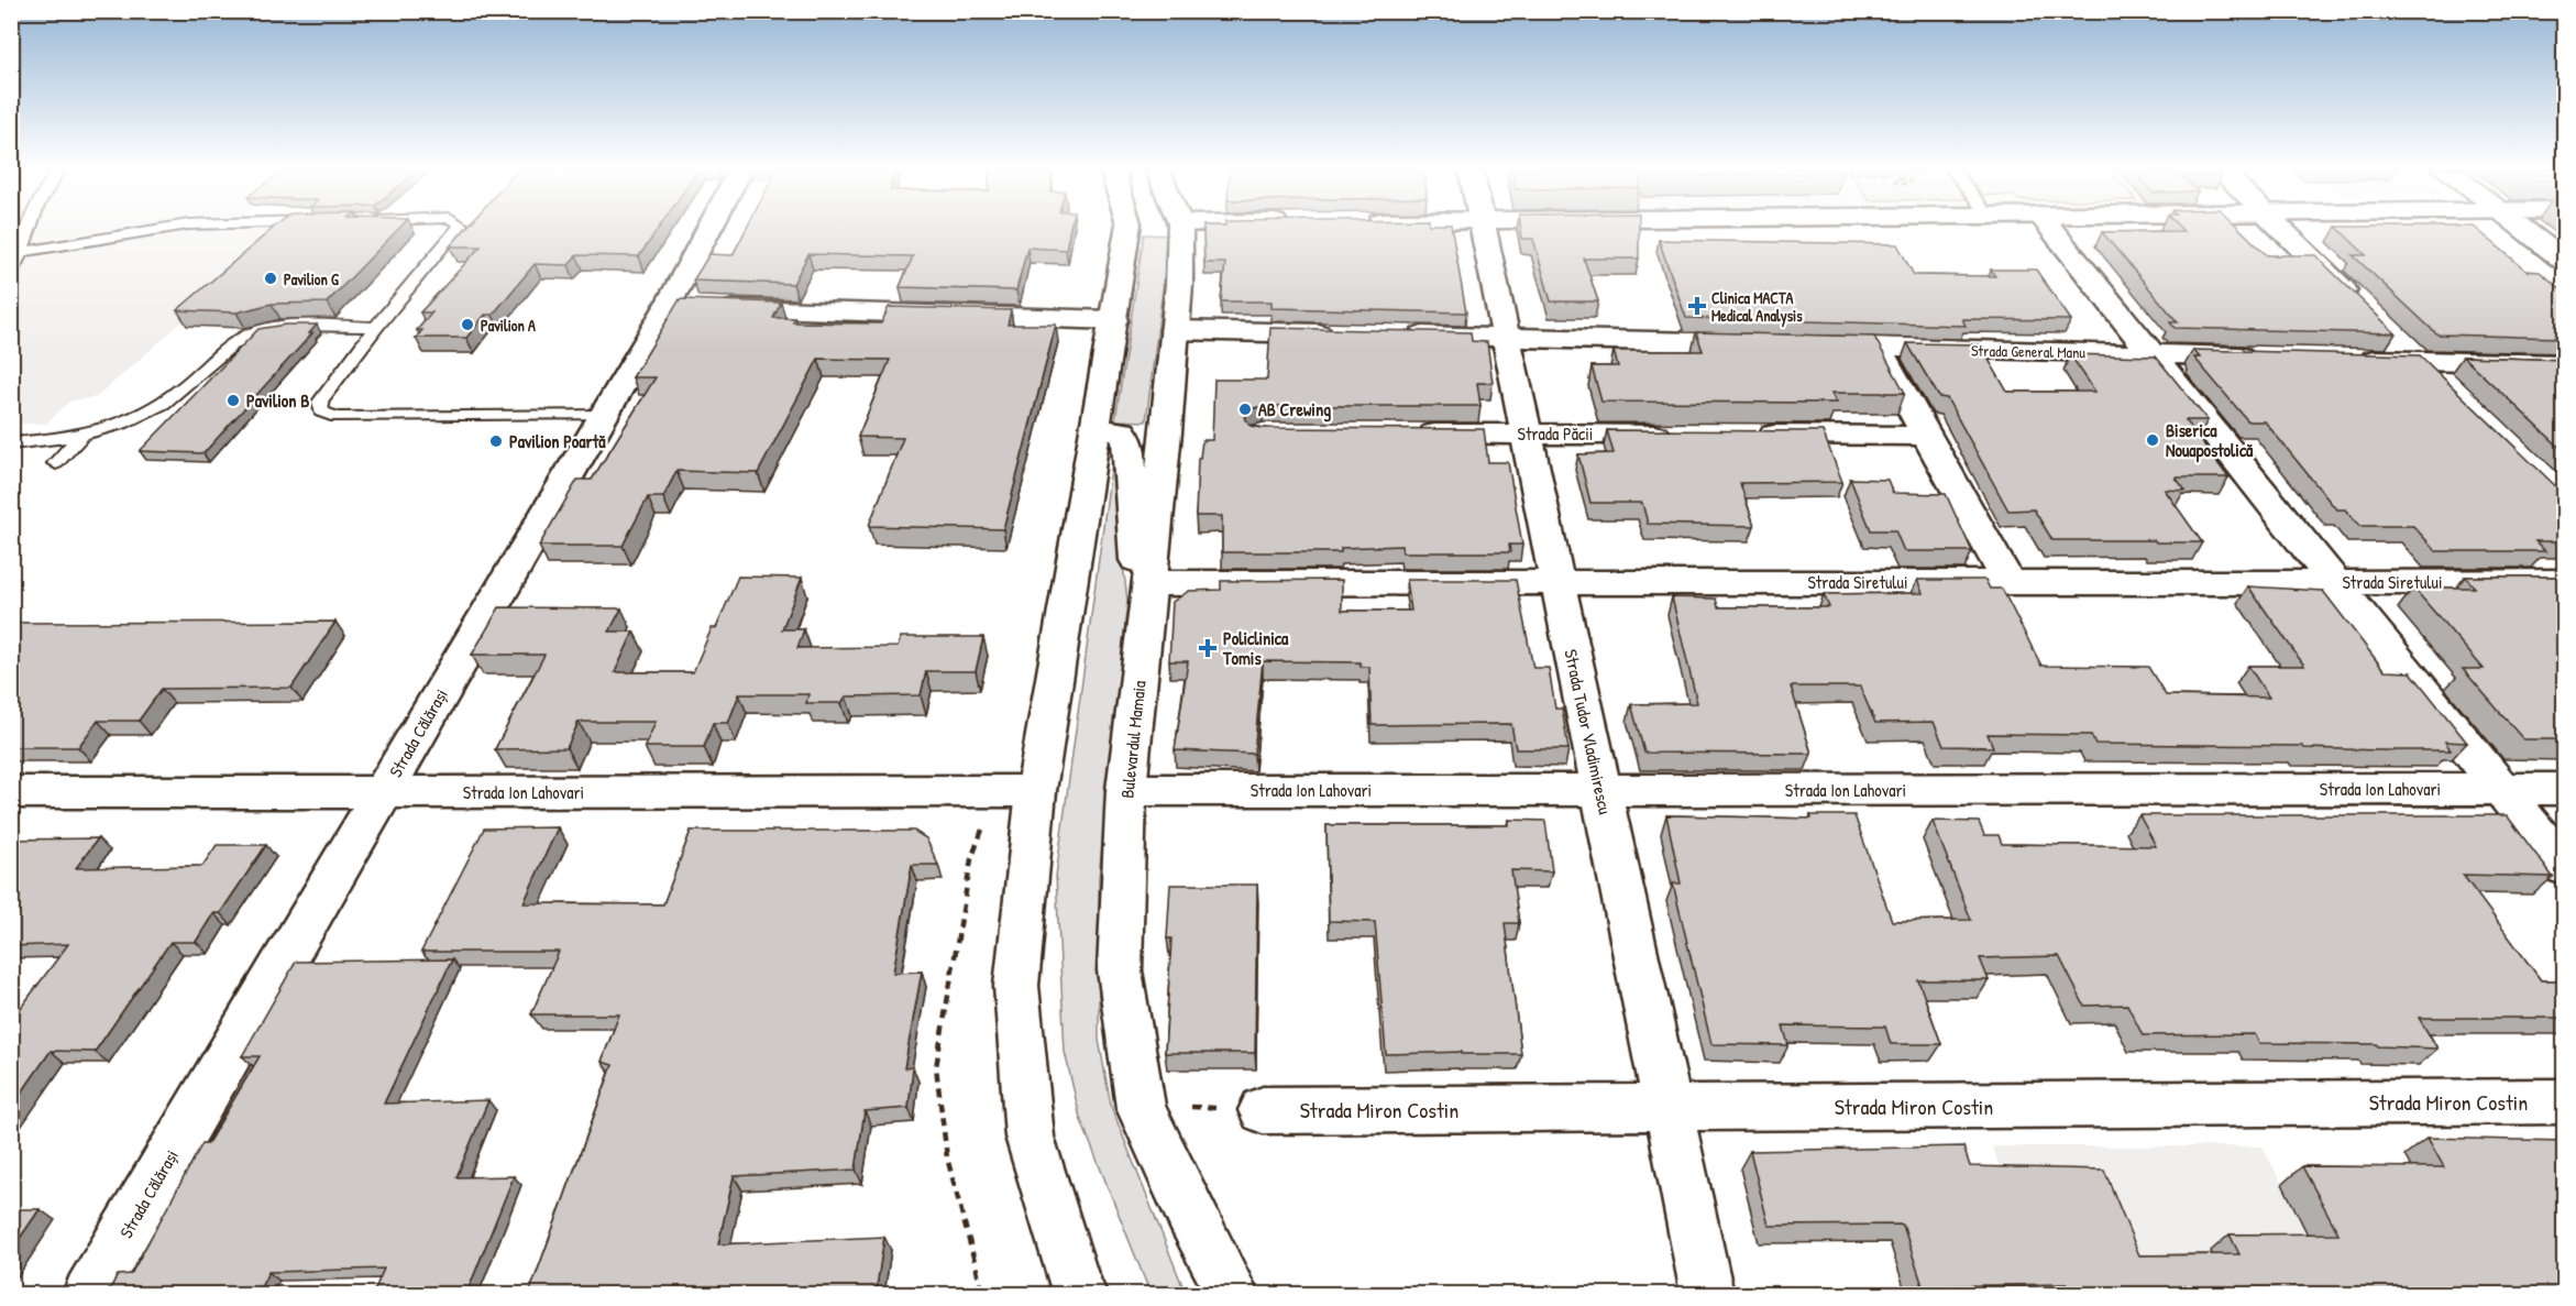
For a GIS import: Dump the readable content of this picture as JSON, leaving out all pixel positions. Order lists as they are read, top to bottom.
{
  "streets": {
    "street": [
      "Strada General Manu",
      "Strada Păcii",
      "Strada Siretului",
      "Strada Tudor Vladimirescu",
      "Strada Călărași",
      "Bulevardul Mamaia",
      "Strada Ion Lahovari",
      "Strada Miron Costin"
    ]
  },
  "crossings": [
    ["Strada Păcii", "Strada Tudor Vladimirescu"],
    ["Strada Siretului", "Strada Tudor Vladimirescu"],
    ["Strada Siretului", "Bulevardul Mamaia"],
    ["Strada Tudor Vladimirescu", "Strada Ion Lahovari"],
    ["Strada Tudor Vladimirescu", "Strada Miron Costin"],
    ["Strada Călărași", "Strada Ion Lahovari"],
    ["Bulevardul Mamaia", "Strada Ion Lahovari"]
  ],
  "places": {
    "other": [
      "Pavilion G",
      "Pavilion A",
      "Pavilion B",
      "AB Crewing",
      "Biserica Nouapostolică",
      "Pavilion Poartă"
    ],
    "health": ["Clinica MACTA Medical Analysis", "Policlinica Tomis"]
  }
}
